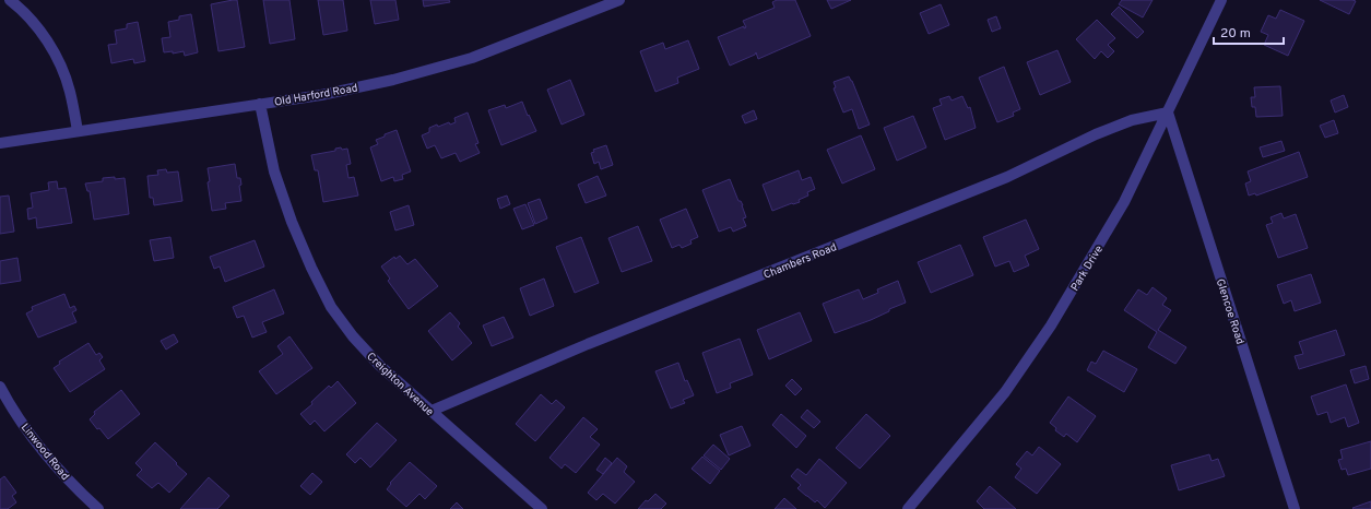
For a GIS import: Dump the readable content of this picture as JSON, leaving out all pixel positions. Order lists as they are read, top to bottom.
{
  "streets": {
    "street": [
      "Old Harford Road",
      "Chambers Road",
      "Park Drive",
      "Glencoe Road",
      "Creighton Avenue",
      "Linwood Road"
    ]
  },
  "crossings": [
    ["Old Harford Road", "Creighton Avenue"],
    ["Chambers Road", "Park Drive"],
    ["Chambers Road", "Glencoe Road"],
    ["Chambers Road", "Creighton Avenue"],
    ["Park Drive", "Glencoe Road"]
  ],
  "scale_bar": "20 m"
}
